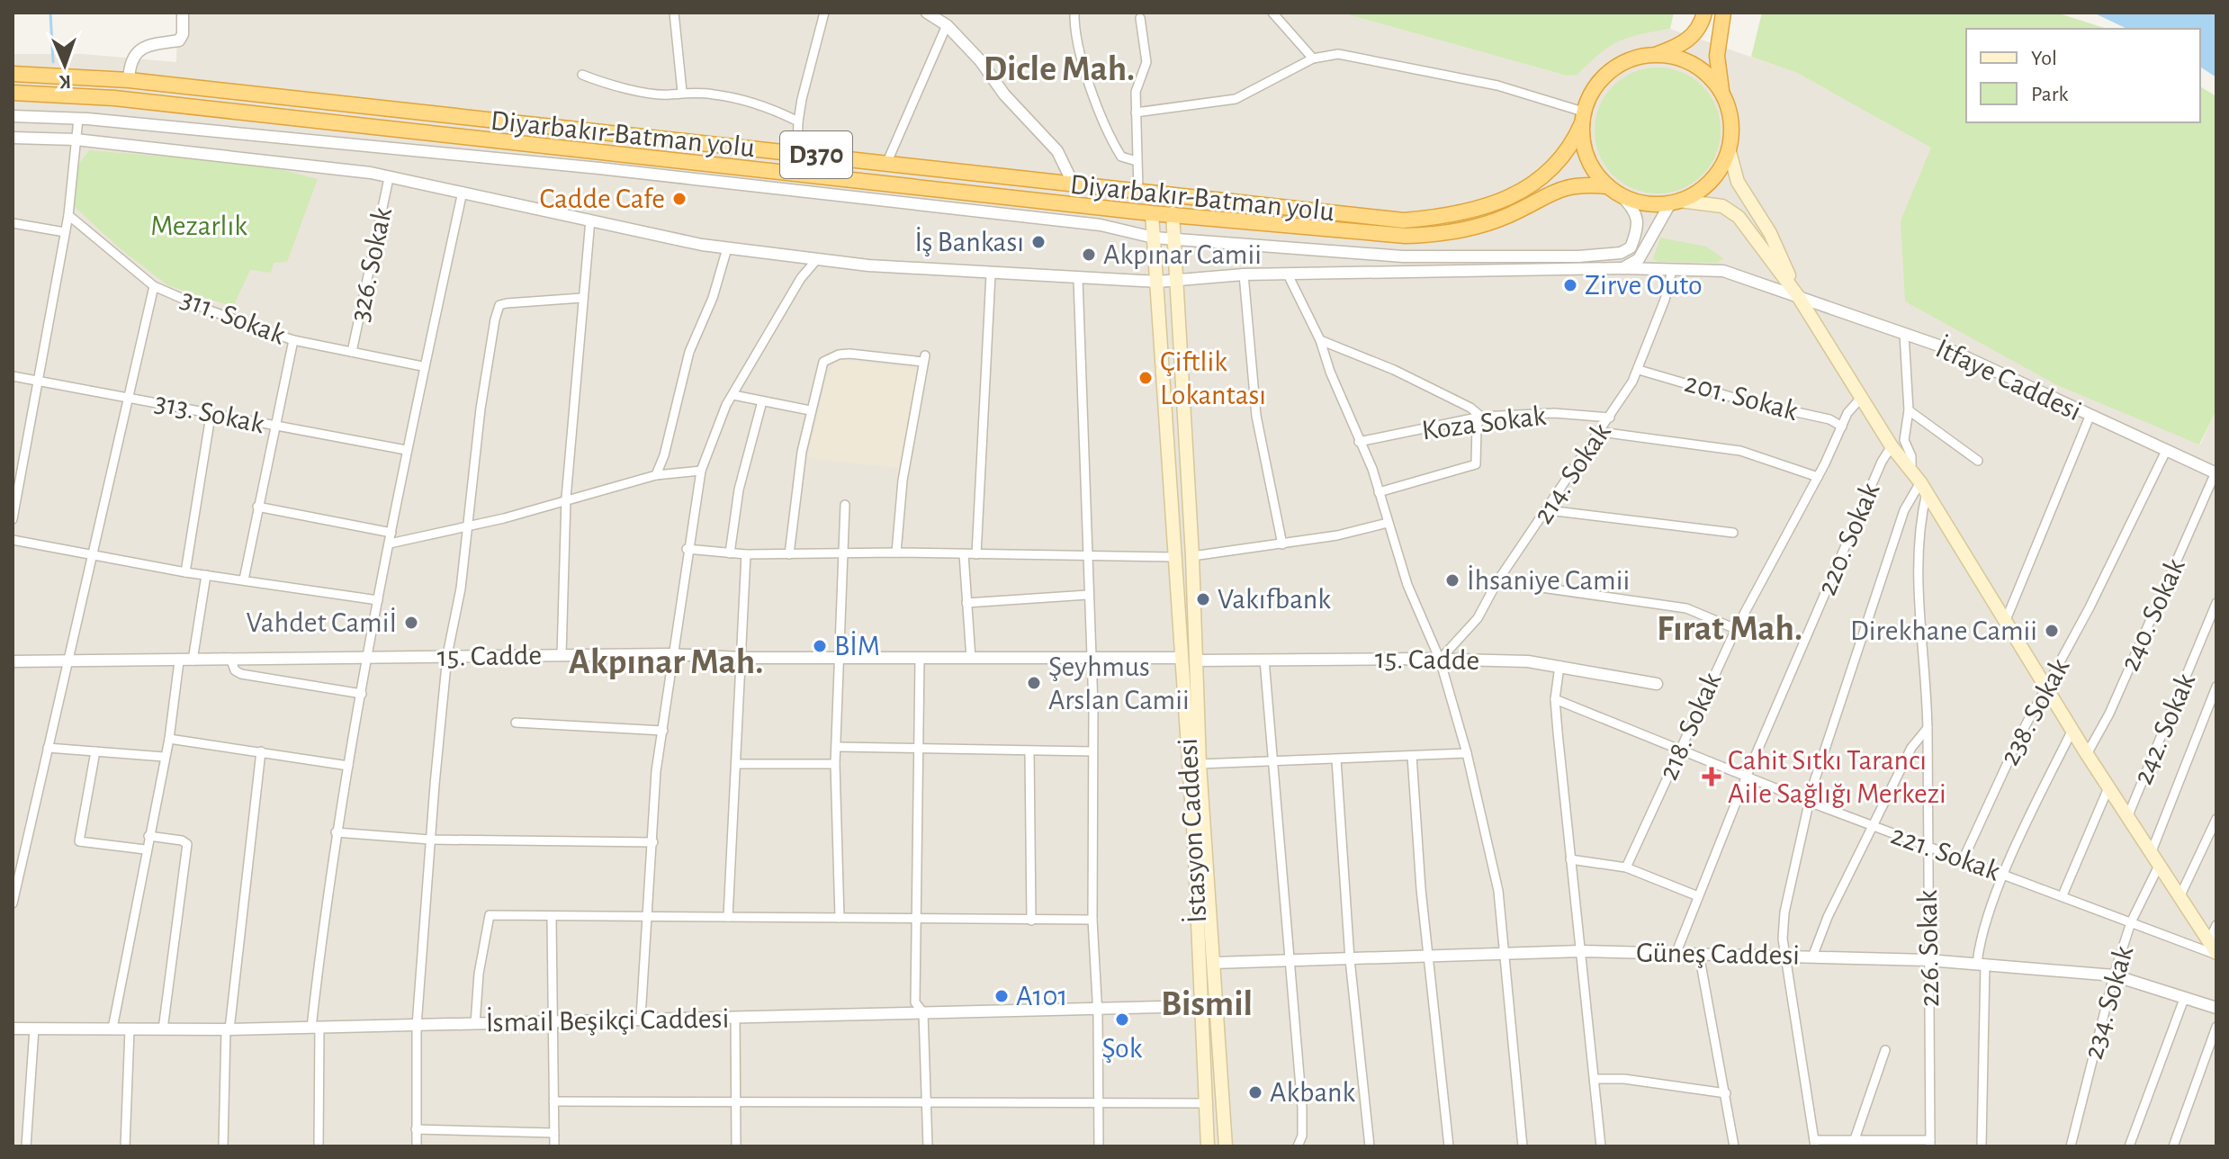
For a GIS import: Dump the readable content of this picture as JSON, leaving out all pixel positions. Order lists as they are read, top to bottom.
{
  "streets": {
    "highway": ["Diyarbakır-Batman yolu", "D370"],
    "main road": ["İstasyon Caddesi"],
    "street": [
      "326. Sokak",
      "311. Sokak",
      "İtfaye Caddesi",
      "201. Sokak",
      "313. Sokak",
      "Koza Sokak",
      "214. Sokak",
      "220. Sokak",
      "240. Sokak",
      "15. Cadde",
      "238. Sokak",
      "218. Sokak",
      "242. Sokak",
      "221. Sokak",
      "226. Sokak",
      "Güneş Caddesi",
      "234. Sokak",
      "İsmail Beşikçi Caddesi"
    ]
  },
  "crossings": [
    ["Diyarbakır-Batman yolu", "İstasyon Caddesi"],
    ["326. Sokak", "311. Sokak"],
    ["326. Sokak", "İtfaye Caddesi"],
    ["İtfaye Caddesi", "214. Sokak"],
    ["İtfaye Caddesi", "240. Sokak"],
    ["İtfaye Caddesi", "238. Sokak"],
    ["İtfaye Caddesi", "İstasyon Caddesi"],
    ["201. Sokak", "214. Sokak"],
    ["201. Sokak", "218. Sokak"],
    ["Koza Sokak", "214. Sokak"],
    ["214. Sokak", "15. Cadde"],
    ["220. Sokak", "221. Sokak"],
    ["220. Sokak", "Güneş Caddesi"],
    ["15. Cadde", "İstasyon Caddesi"],
    ["238. Sokak", "221. Sokak"],
    ["218. Sokak", "221. Sokak"],
    ["İstasyon Caddesi", "Güneş Caddesi"],
    ["İstasyon Caddesi", "İsmail Beşikçi Caddesi"],
    ["221. Sokak", "226. Sokak"],
    ["221. Sokak", "234. Sokak"],
    ["226. Sokak", "Güneş Caddesi"],
    ["Güneş Caddesi", "234. Sokak"]
  ],
  "districts": [
    "Dicle Mah.",
    "Fırat Mah.",
    "Akpınar Mah.",
    "Bismil"
  ],
  "parks": ["Mezarlık"],
  "places": {
    "other": [
      "Cadde Cafe",
      "İş Bankası",
      "Akpınar Camii",
      "Zirve Outo",
      "Çiftlik Lokantası",
      "İhsaniye Camii",
      "Vakıfbank",
      "Vahdet Camiİ",
      "Direkhane Camii",
      "BİM",
      "Şeyhmus Arslan Camii",
      "A101",
      "Şok",
      "Akbank"
    ],
    "health": ["Cahit Sıtkı Tarancı Aile Sağlığı Merkezi"]
  },
  "legend": ["Yol", "Park"],
  "north": "bottom"
}
